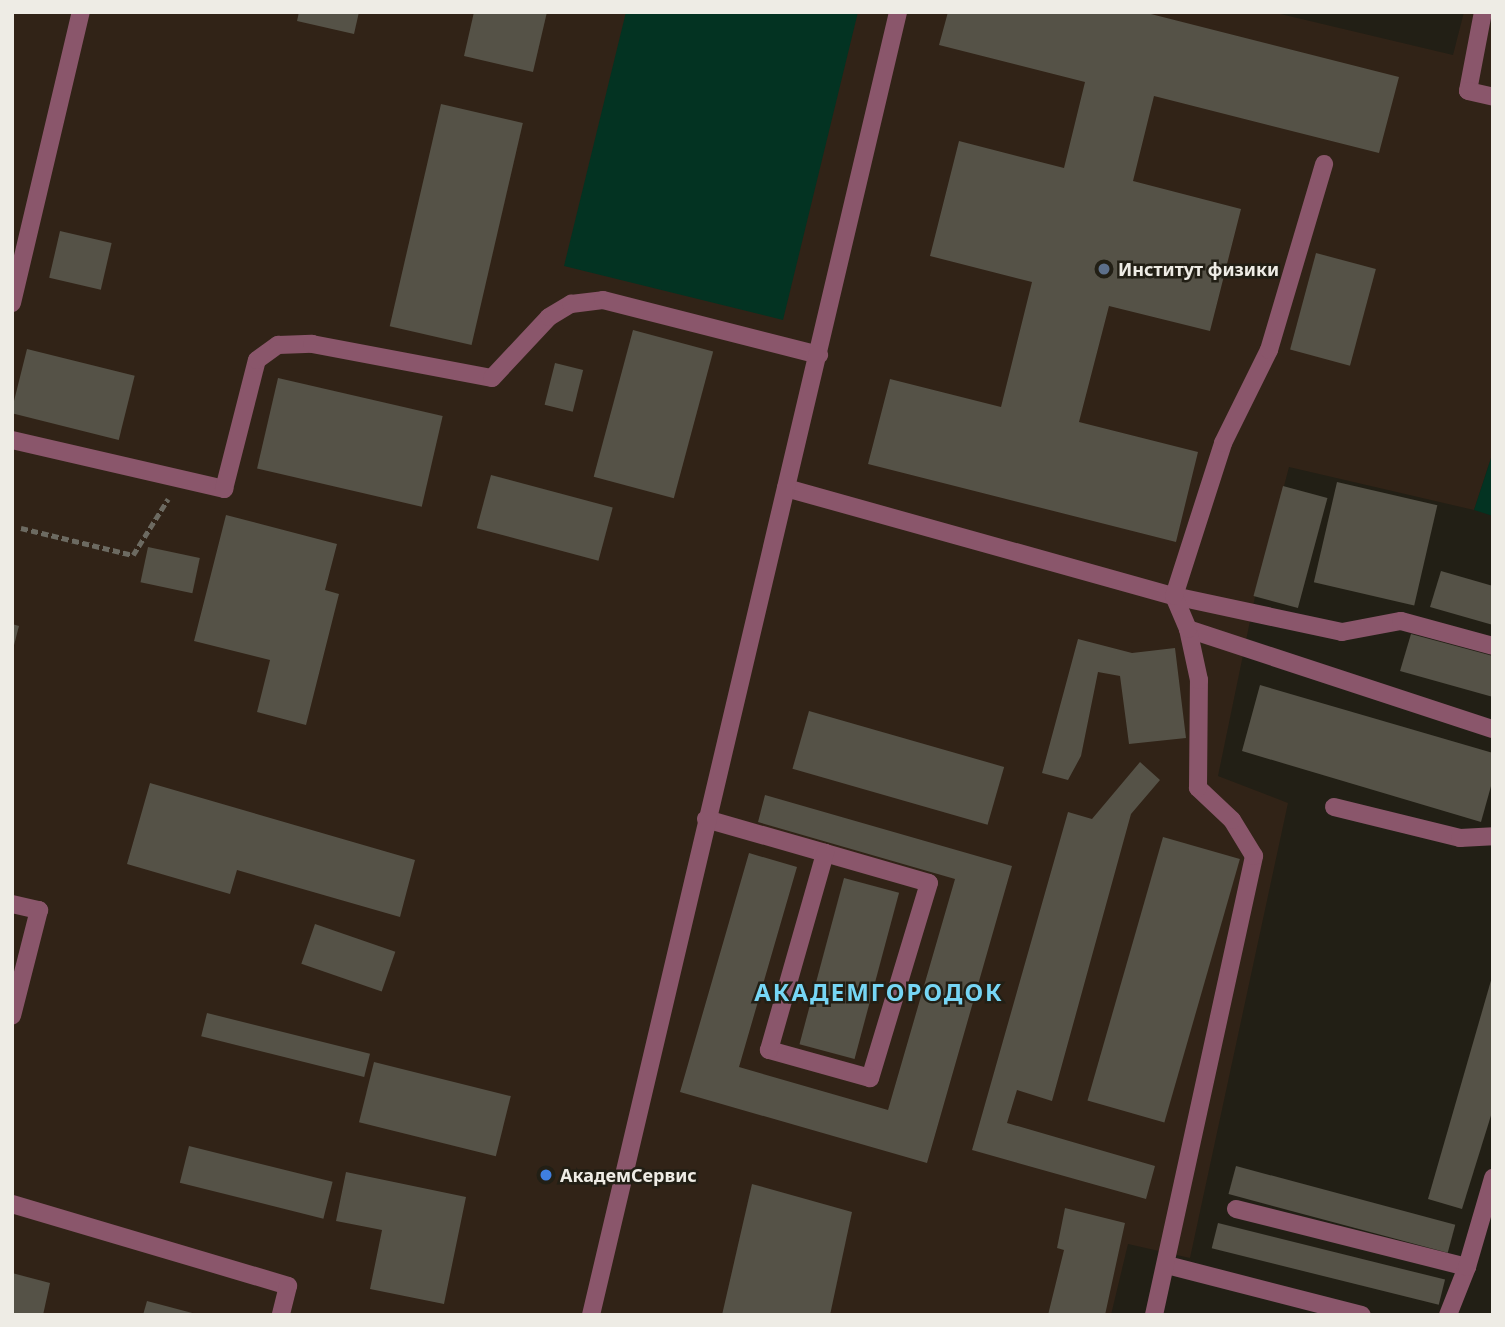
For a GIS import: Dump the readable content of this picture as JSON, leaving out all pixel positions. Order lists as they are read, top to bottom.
{
  "districts": ["АКАДЕМГОРОДОК"],
  "places": ["Институт физики", "АкадемСервис"]
}
